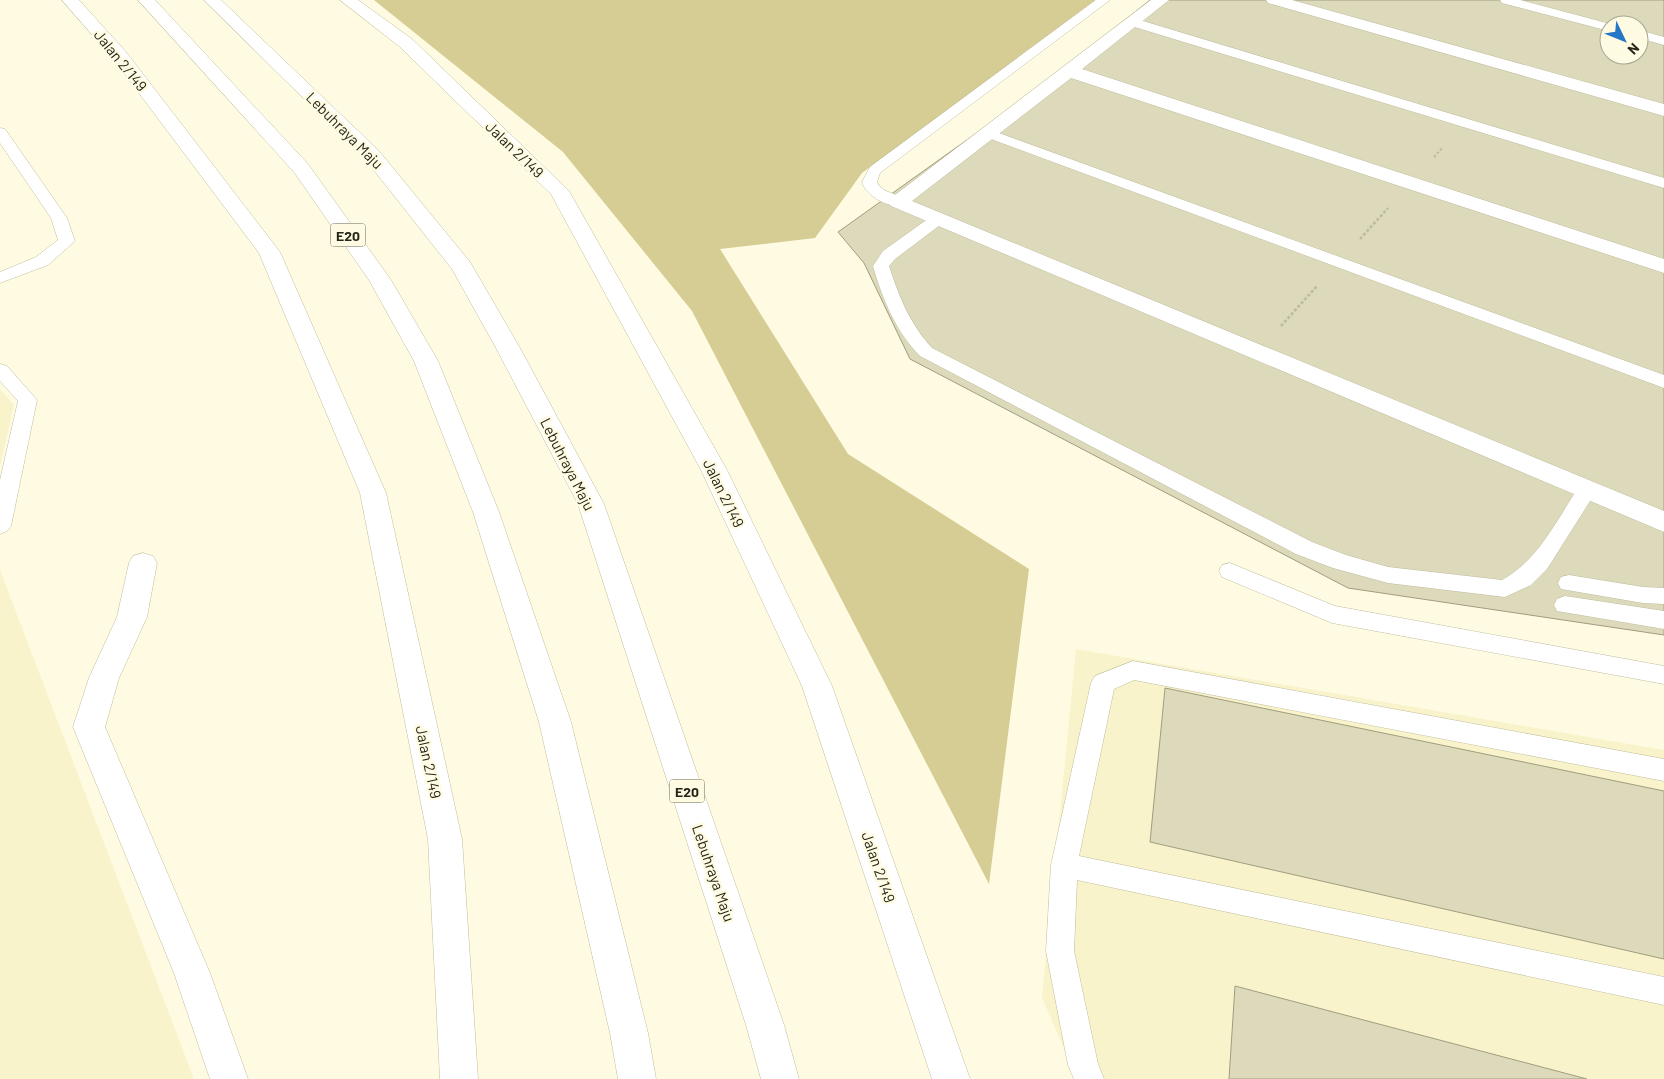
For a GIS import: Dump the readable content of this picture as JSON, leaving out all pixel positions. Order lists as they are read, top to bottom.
{
  "streets": {
    "main road": ["Jalan 2/149", "Lebuhraya Maju", "E20"]
  },
  "north": "bottom right"
}
